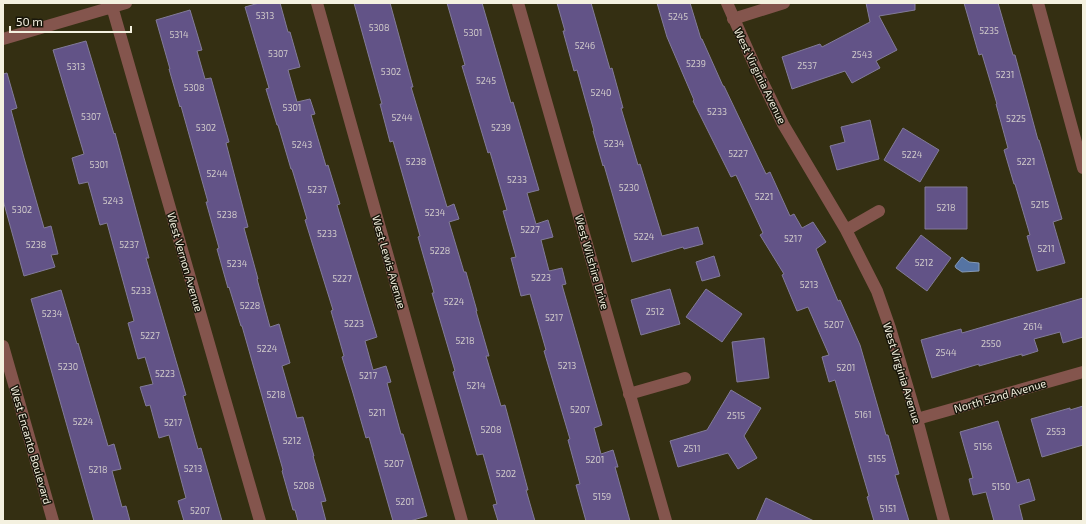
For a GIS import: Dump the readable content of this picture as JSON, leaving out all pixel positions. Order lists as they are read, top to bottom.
{
  "streets": {
    "street": [
      "West Virginia Avenue",
      "West Vernon Avenue",
      "West Lewis Avenue",
      "West Wilshire Drive",
      "North 52nd Avenue",
      "West Encanto Boulevard"
    ]
  },
  "crossings": [
    ["West Virginia Avenue", "North 52nd Avenue"]
  ],
  "house_numbers": [
    "5313",
    "5245",
    "5308",
    "5235",
    "5301",
    "5314",
    "5246",
    "5307",
    "2543",
    "5239",
    "2537",
    "5313",
    "5302",
    "5231",
    "5245",
    "5308",
    "5240",
    "5301",
    "5233",
    "5307",
    "5244",
    "5225",
    "5302",
    "5239",
    "5234",
    "5243",
    "5227",
    "5224",
    "5238",
    "5221",
    "5301",
    "5244",
    "5233",
    "5230",
    "5237",
    "5221",
    "5243",
    "5215",
    "5218",
    "5302",
    "5234",
    "5238",
    "5227",
    "5233",
    "5224",
    "5217",
    "5238",
    "5237",
    "5211",
    "5228",
    "5212",
    "5234",
    "5223",
    "5227",
    "5213",
    "5233",
    "5224",
    "5228",
    "2512",
    "5234",
    "5217",
    "5223",
    "5207",
    "2614",
    "5227",
    "5218",
    "2550",
    "5224",
    "2544",
    "5213",
    "5230",
    "5201",
    "5223",
    "5217",
    "5214",
    "5218",
    "5207",
    "5211",
    "5161",
    "2515",
    "5224",
    "5217",
    "5208",
    "2553",
    "5212",
    "5156",
    "2511",
    "5155",
    "5201",
    "5207",
    "5213",
    "5218",
    "5202",
    "5208",
    "5150",
    "5159",
    "5201",
    "5151",
    "5207"
  ],
  "scale_bar": "50 m"
}
